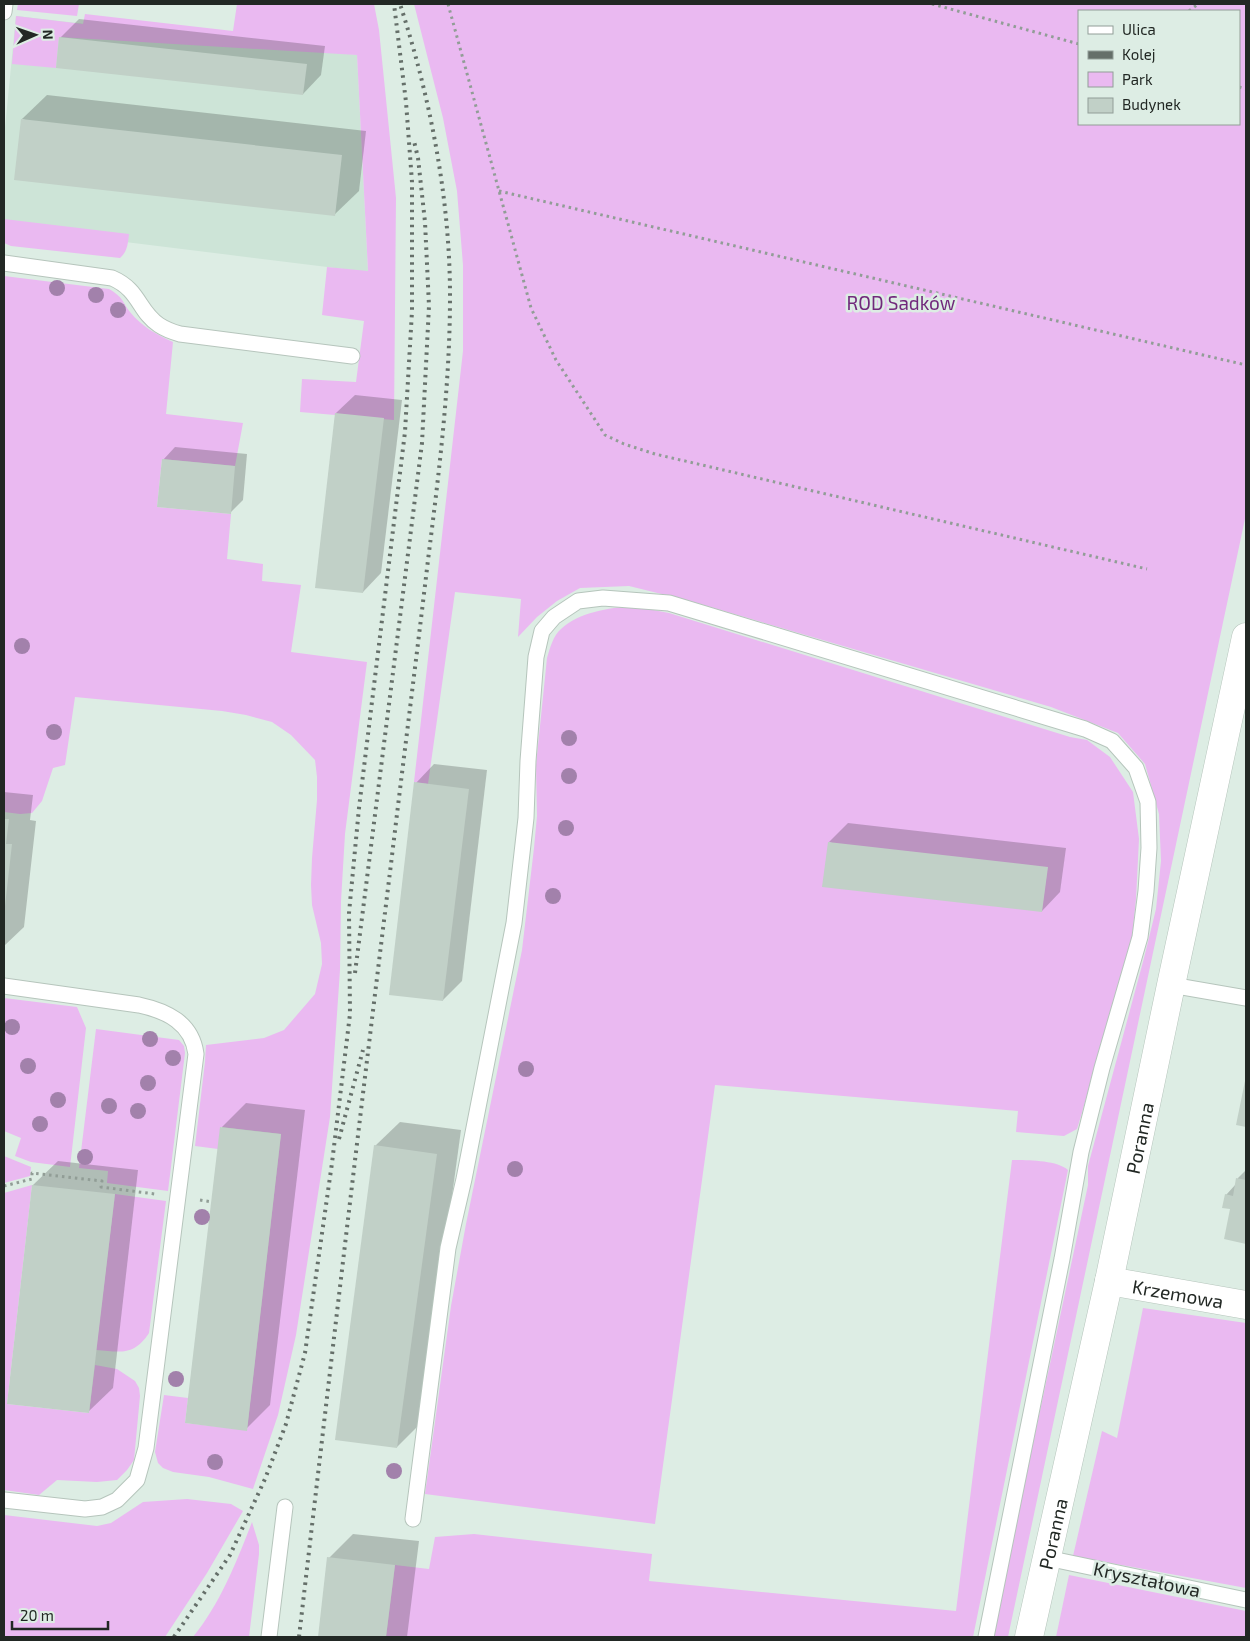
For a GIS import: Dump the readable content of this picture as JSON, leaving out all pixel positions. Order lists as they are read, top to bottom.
{
  "streets": {
    "street": ["Poranna", "Krzemowa"],
    "lane": ["Kryształowa"]
  },
  "crossings": [
    ["Poranna", "Krzemowa"],
    ["Poranna", "Kryształowa"]
  ],
  "parks": ["ROD Sadków"],
  "legend": [
    "Ulica",
    "Kolej",
    "Park",
    "Budynek"
  ],
  "scale_bar": "20 m",
  "north": "right"
}
